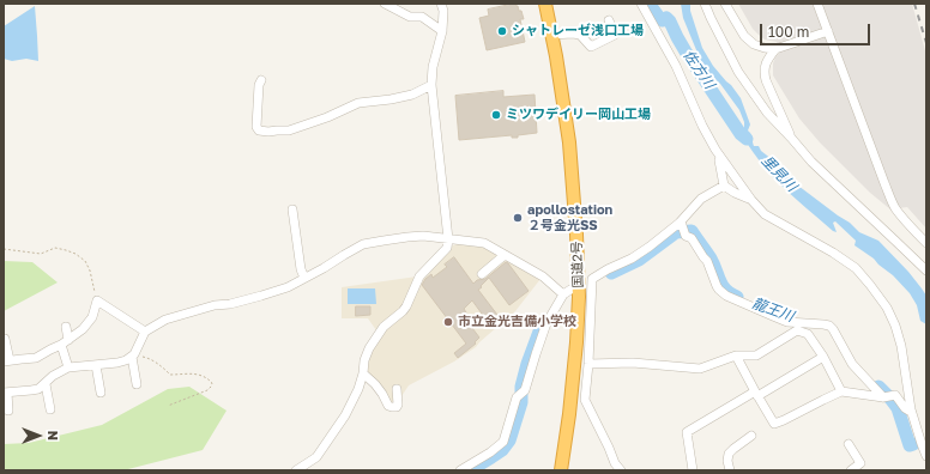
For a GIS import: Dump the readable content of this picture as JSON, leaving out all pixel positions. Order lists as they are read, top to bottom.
{
  "streets": {
    "highway": ["国道2号"]
  },
  "water": ["佐方川", "里見川", "龍王川"],
  "places": [
    "シャトレーゼ浅口工場",
    "ミツワデイリー岡山工場",
    "apollostation ２号金光SS",
    "市立金光吉備小学校"
  ],
  "scale_bar": "100 m",
  "north": "right"
}
